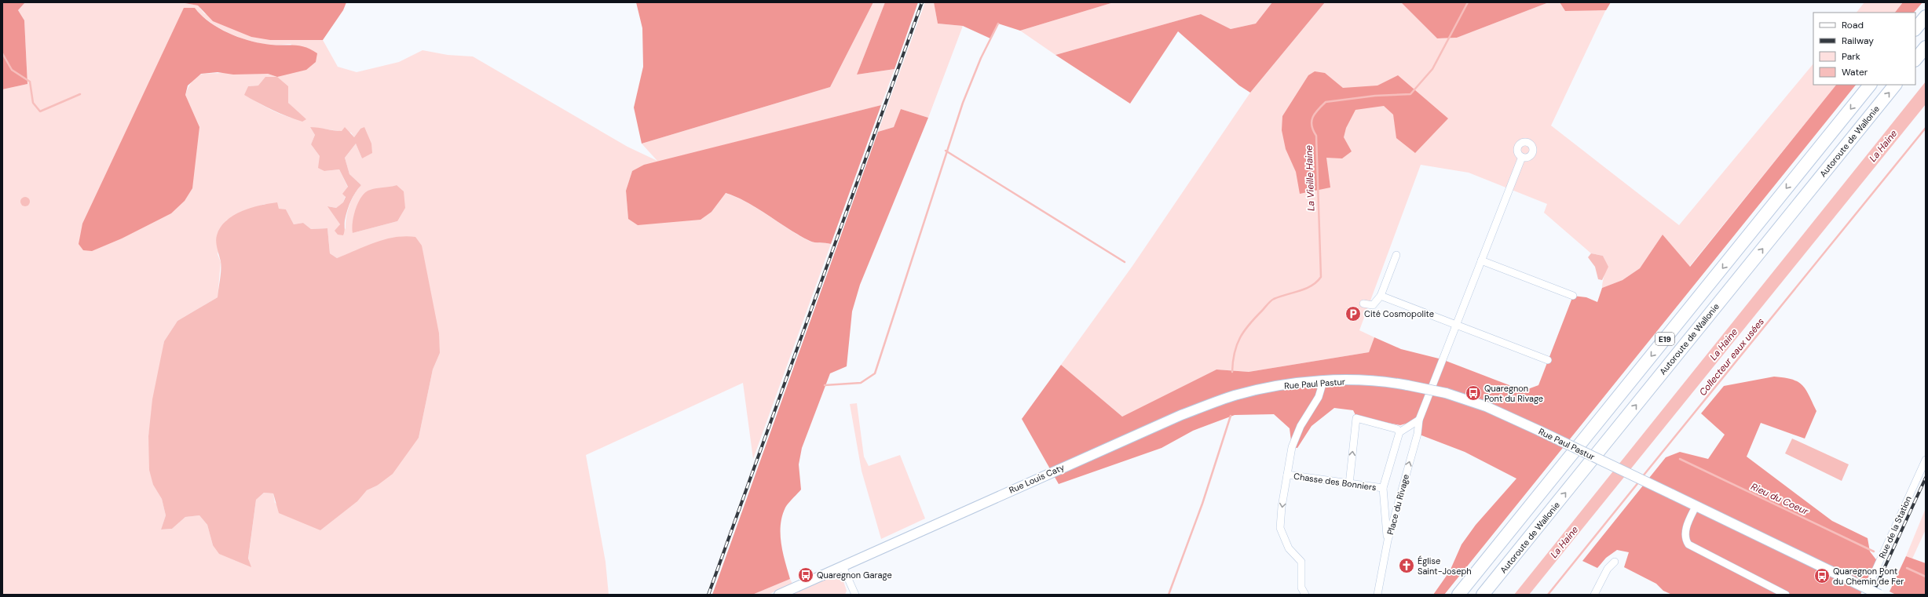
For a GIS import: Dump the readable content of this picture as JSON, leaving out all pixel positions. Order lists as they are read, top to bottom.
{
  "streets": {
    "highway": ["Autoroute de Wallonie", "E19"],
    "main road": ["Rue Paul Pastur", "Rue Louis Caty"],
    "street": ["Chasse des Bonniers", "Place du Rivage", "Rue de la Station"]
  },
  "crossings": [
    ["Rue Paul Pastur", "Rue Louis Caty"],
    ["Rue Paul Pastur", "Chasse des Bonniers"],
    ["Chasse des Bonniers", "Place du Rivage"]
  ],
  "one_way": ["Chasse des Bonniers"],
  "water": [
    "La Haine",
    "La Vieille Haine",
    "Collecteur eaux usées",
    "Rieu du Coeur"
  ],
  "places": {
    "parking": ["Cité Cosmopolite"],
    "bus stop": ["Quaregnon Pont du Rivage", "Quaregnon Garage", "Quaregnon Pont du Chemin de Fer"],
    "church": ["Église Saint-Joseph"]
  },
  "legend": [
    "Road",
    "Railway",
    "Park",
    "Water"
  ]
}
